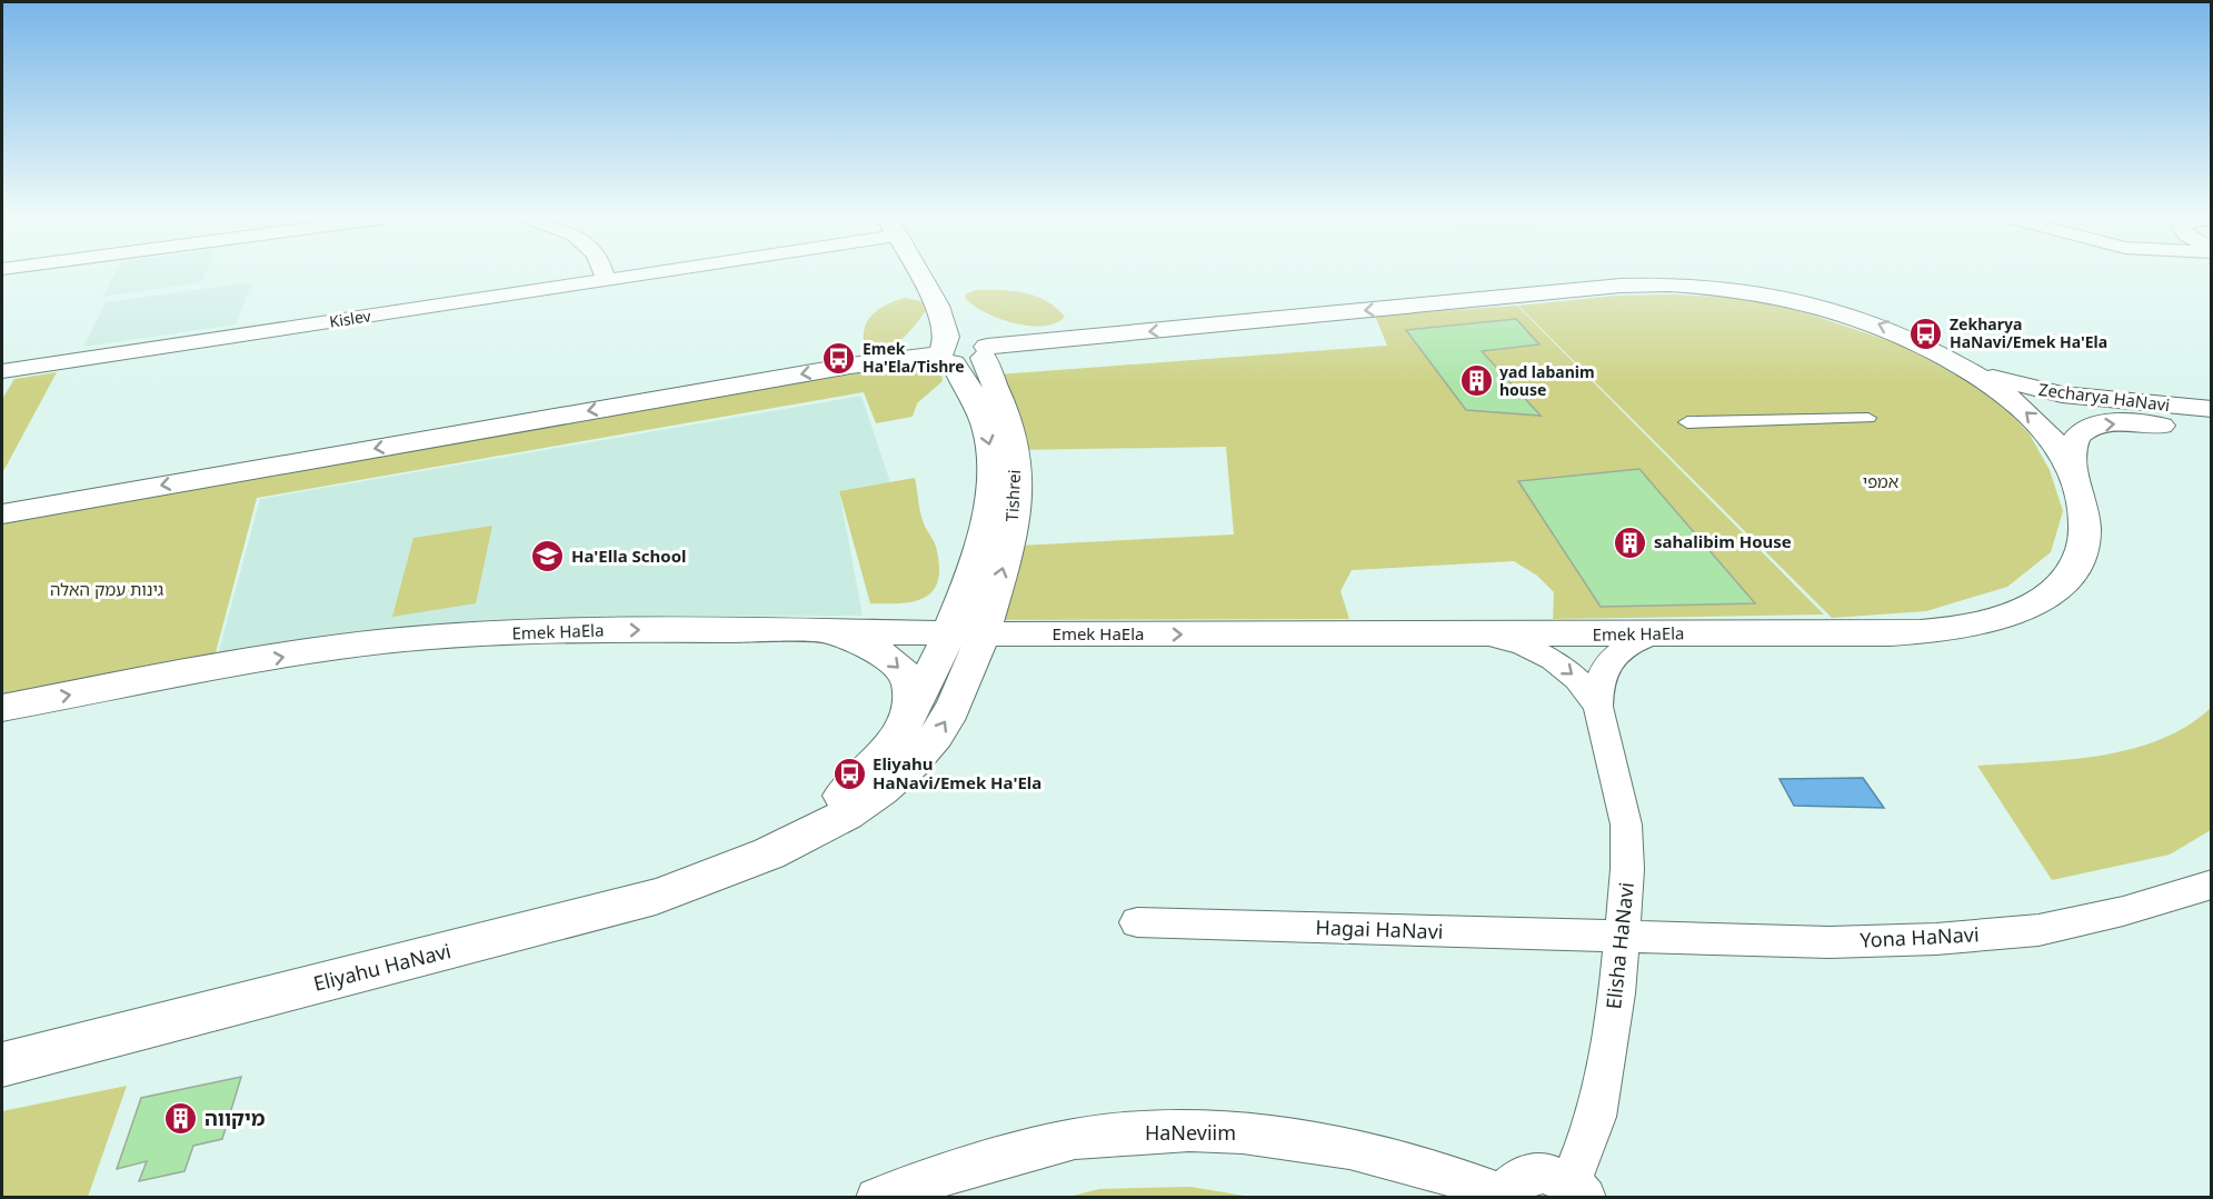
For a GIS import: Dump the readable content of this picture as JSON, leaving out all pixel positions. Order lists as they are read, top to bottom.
{
  "streets": {
    "street": [
      "Kislev",
      "Zecharya HaNavi",
      "Tishrei",
      "Emek HaEla",
      "Hagai HaNavi",
      "Yona HaNavi",
      "Elisha HaNavi",
      "Eliyahu HaNavi",
      "HaNeviim"
    ]
  },
  "crossings": [
    ["Zecharya HaNavi", "Emek HaEla"],
    ["Tishrei", "Emek HaEla"],
    ["Tishrei", "Eliyahu HaNavi"],
    ["Emek HaEla", "Elisha HaNavi"],
    ["Emek HaEla", "Eliyahu HaNavi"],
    ["Hagai HaNavi", "Yona HaNavi"],
    ["Hagai HaNavi", "Elisha HaNavi"],
    ["Yona HaNavi", "Elisha HaNavi"]
  ],
  "parks": ["אמפי", "גינות עמק האלה"],
  "places": {
    "bus stop": ["Zekharya HaNavi/Emek Ha'Ela", "Emek Ha'Ela/Tishre", "Eliyahu HaNavi/Emek Ha'Ela"],
    "building": ["yad labanim house", "sahalibim House", "מיקווה"],
    "school or university": ["Ha'Ella School"]
  }
}
